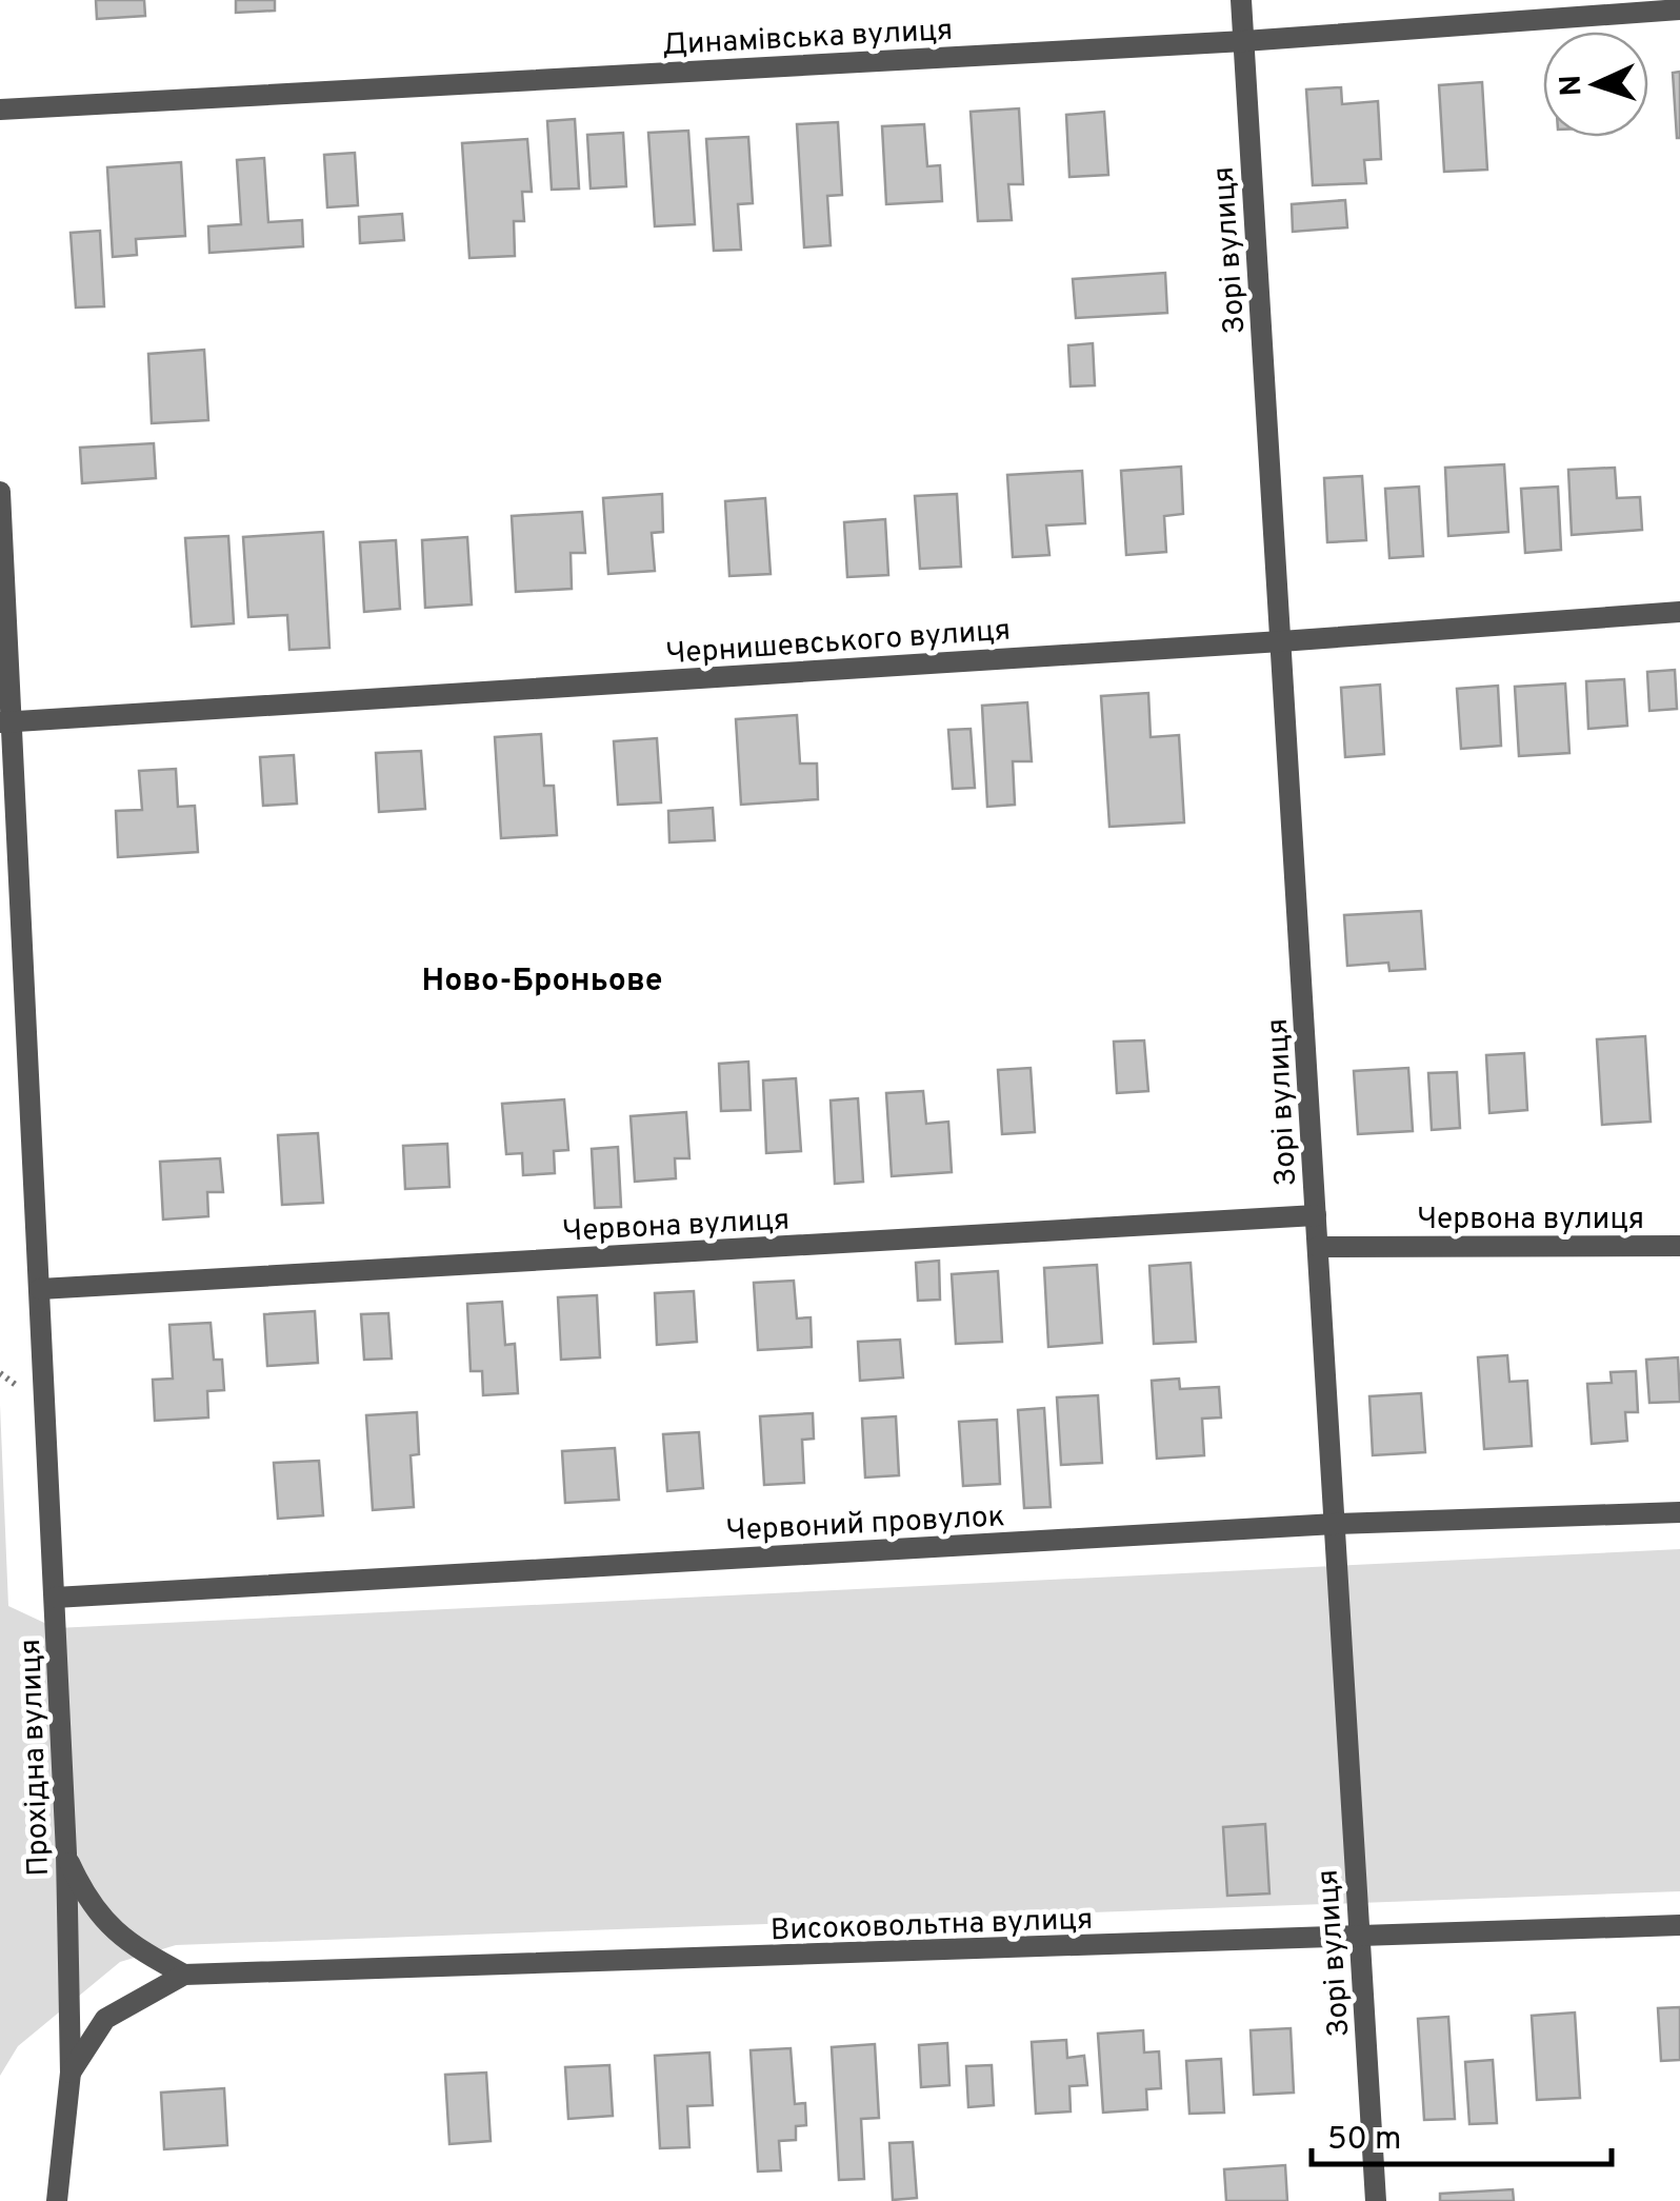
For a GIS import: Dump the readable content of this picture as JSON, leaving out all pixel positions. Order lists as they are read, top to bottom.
{
  "streets": {
    "street": [
      "Динамівська вулиця",
      "Зорі вулиця",
      "Чернишевського вулиця",
      "Червона вулиця",
      "Червоний провулок",
      "Прохідна вулиця",
      "Високовольтна вулиця"
    ]
  },
  "crossings": [
    ["Динамівська вулиця", "Зорі вулиця"],
    ["Зорі вулиця", "Чернишевського вулиця"],
    ["Зорі вулиця", "Червона вулиця"],
    ["Зорі вулиця", "Червоний провулок"],
    ["Зорі вулиця", "Високовольтна вулиця"],
    ["Чернишевського вулиця", "Прохідна вулиця"],
    ["Червона вулиця", "Прохідна вулиця"],
    ["Червоний провулок", "Прохідна вулиця"],
    ["Прохідна вулиця", "Високовольтна вулиця"]
  ],
  "districts": ["Ново-Броньове"],
  "scale_bar": "50 m",
  "north": "left"
}
